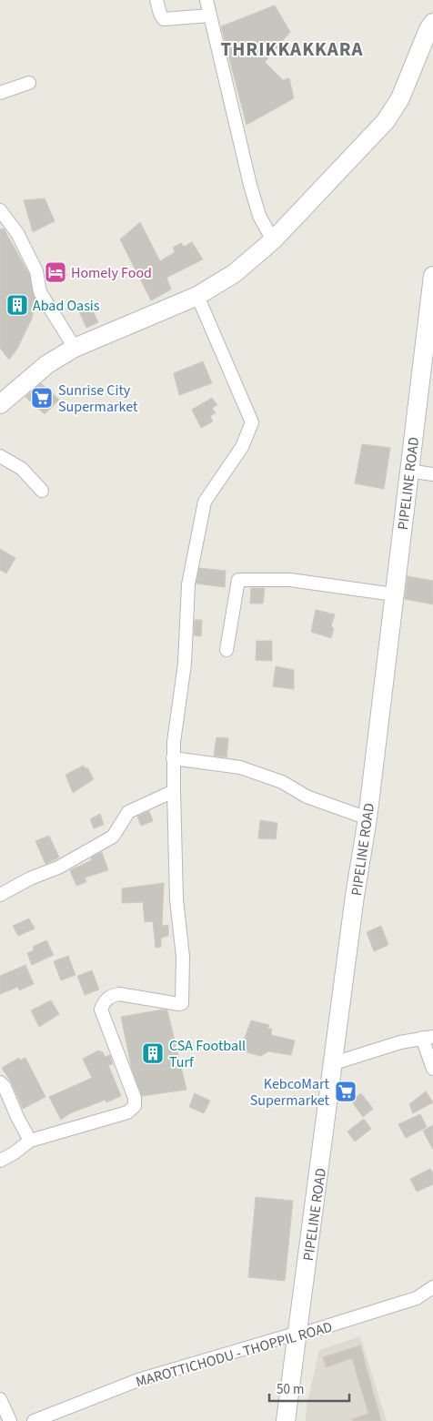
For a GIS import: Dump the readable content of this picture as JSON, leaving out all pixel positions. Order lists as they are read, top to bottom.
{
  "streets": {
    "street": ["PIPELINE ROAD", "MAROTTICHODU - THOPPIL ROAD"]
  },
  "crossings": [
    ["PIPELINE ROAD", "MAROTTICHODU - THOPPIL ROAD"]
  ],
  "districts": ["THRIKKAKKARA"],
  "places": {
    "hotel": ["Homely Food"],
    "building": ["Abad Oasis", "CSA Football Turf"],
    "supermarket": ["Sunrise City Supermarket", "KebcoMart Supermarket"]
  },
  "scale_bar": "50 m"
}
